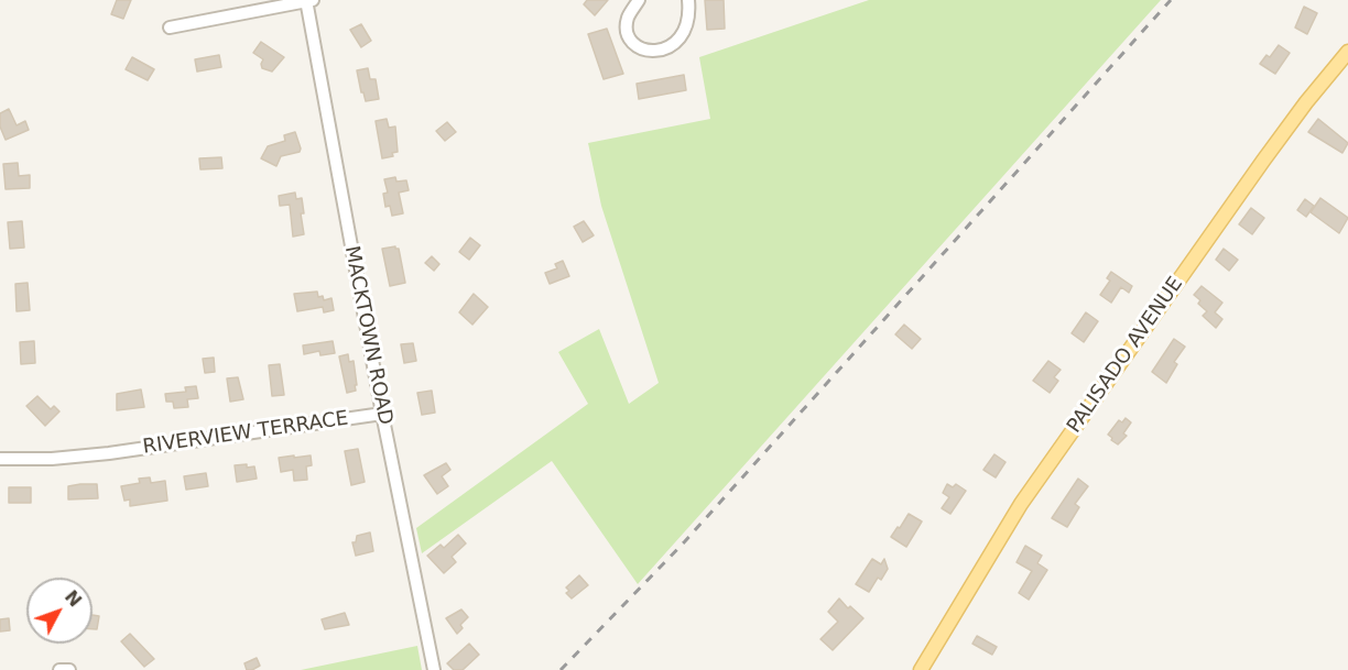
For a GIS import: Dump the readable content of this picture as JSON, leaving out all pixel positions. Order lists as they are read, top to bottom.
{
  "streets": {
    "main road": ["PALISADO AVENUE"],
    "street": ["MACKTOWN ROAD", "RIVERVIEW TERRACE"]
  },
  "crossings": [
    ["MACKTOWN ROAD", "RIVERVIEW TERRACE"]
  ],
  "north": "top right"
}
